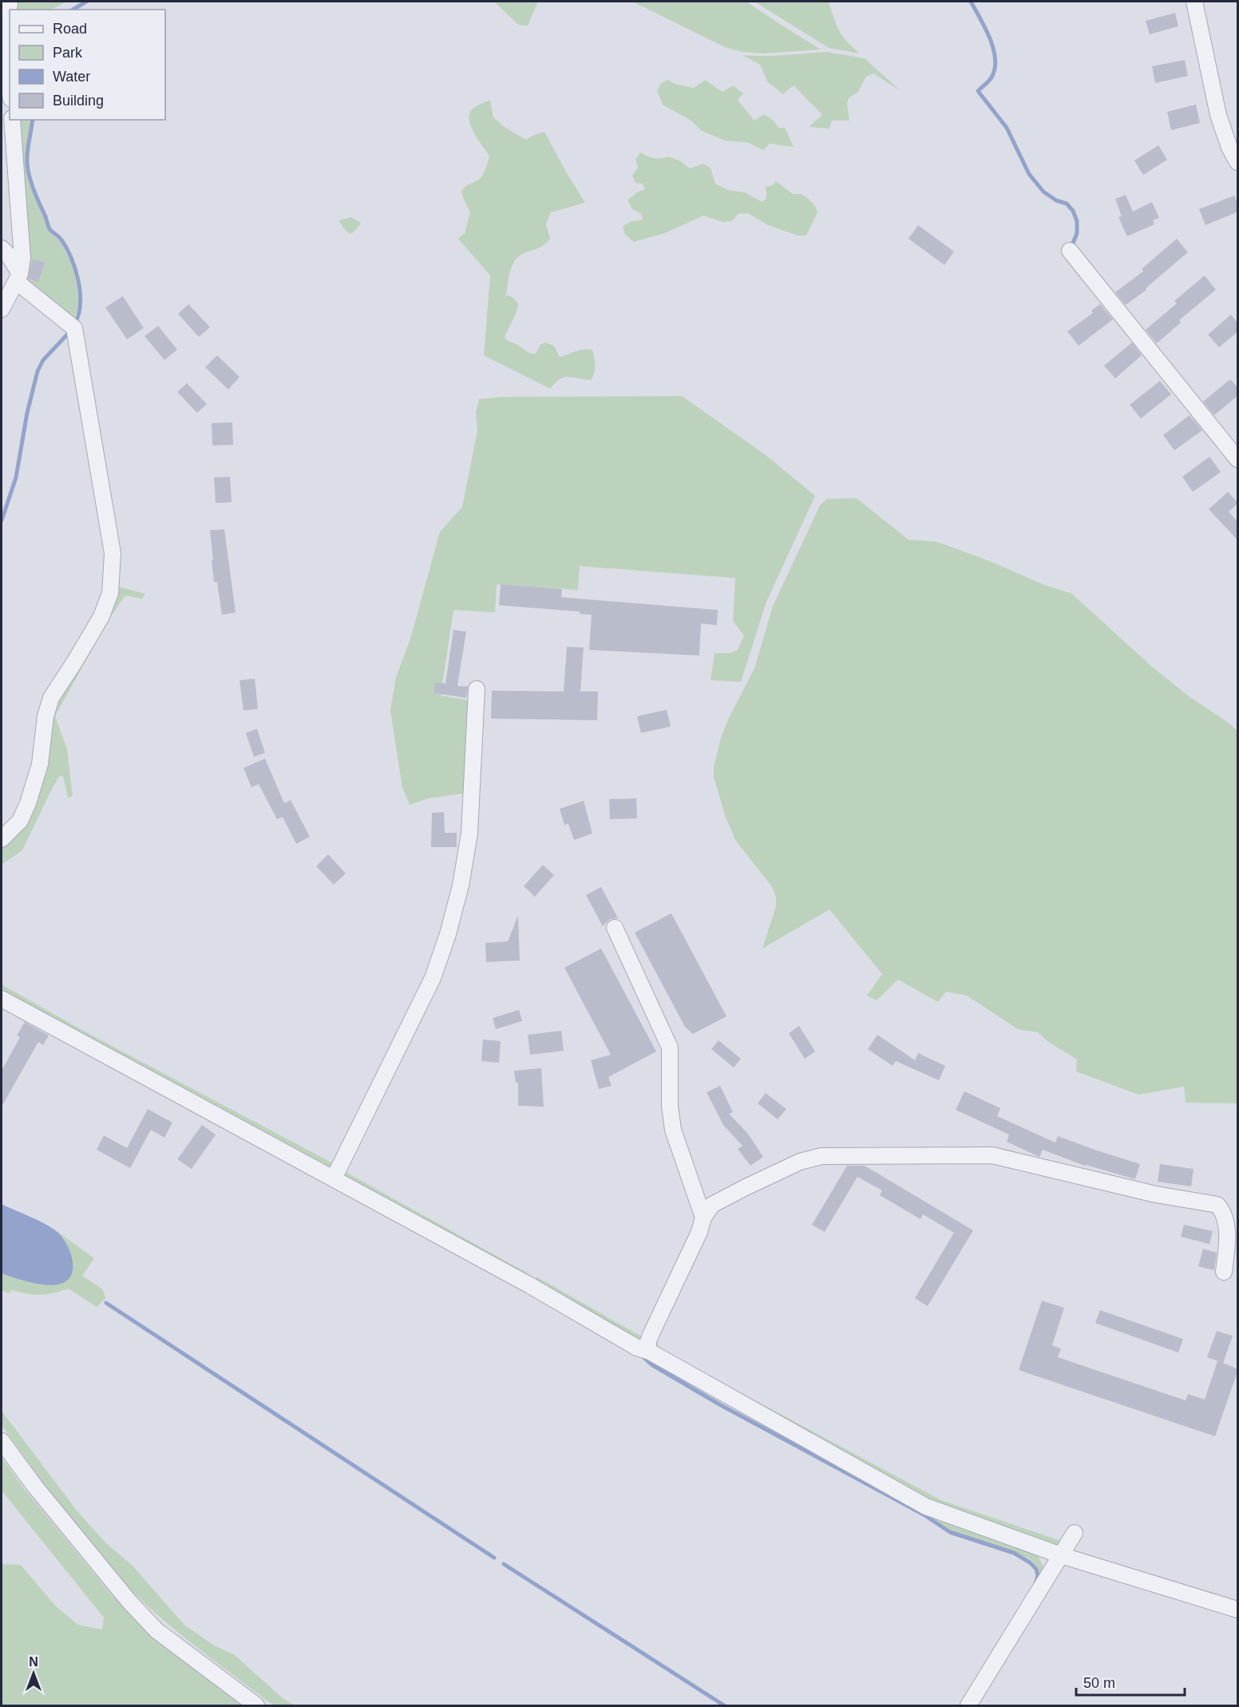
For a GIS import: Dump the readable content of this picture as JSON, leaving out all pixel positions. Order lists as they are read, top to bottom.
{
  "legend": [
    "Road",
    "Park",
    "Water",
    "Building"
  ],
  "scale_bar": "50 m",
  "north": "top"
}
